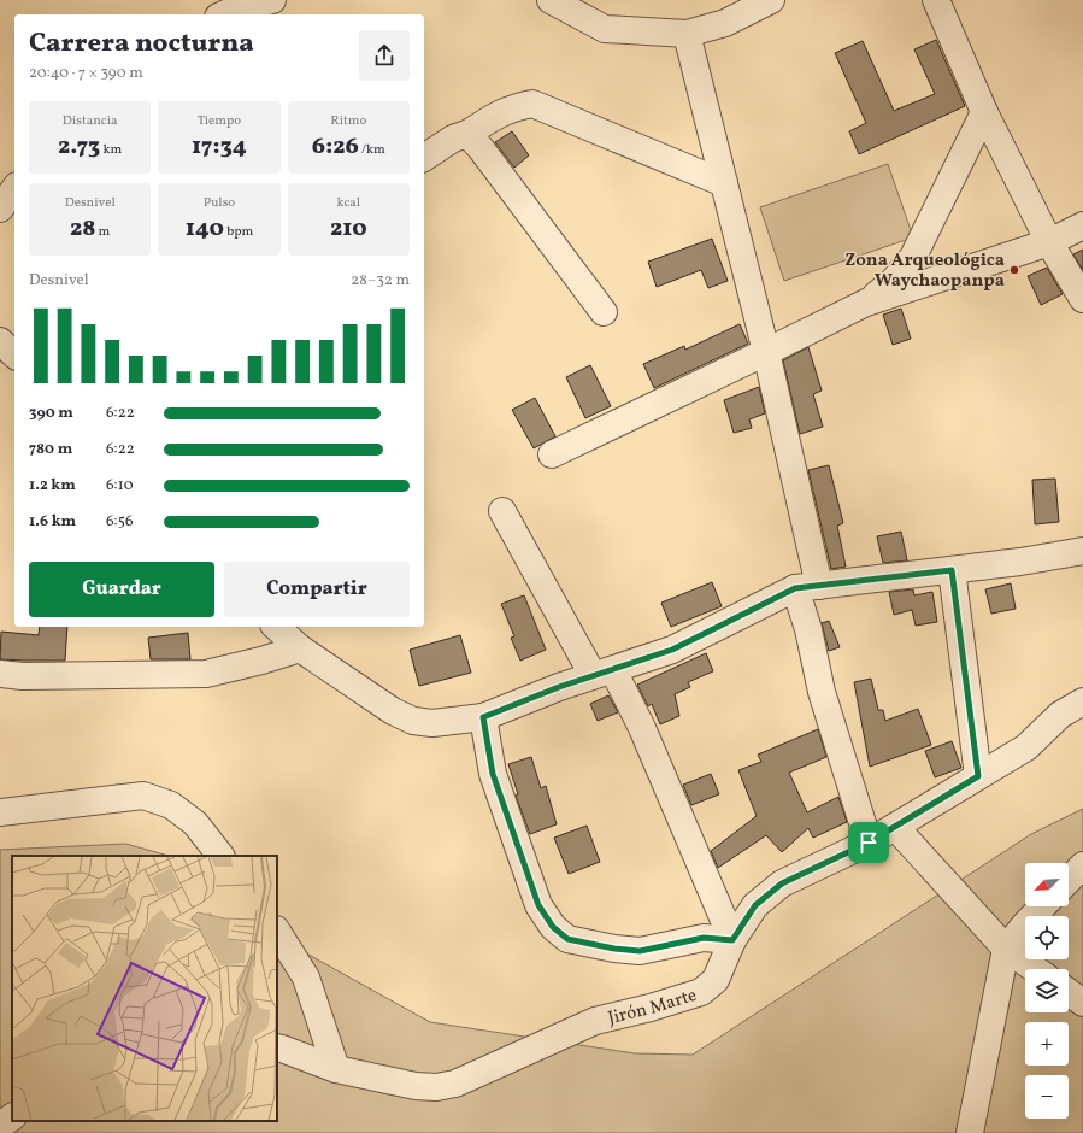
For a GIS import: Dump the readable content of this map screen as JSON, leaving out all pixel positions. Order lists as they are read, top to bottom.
{
  "streets": {
    "street": ["Jirón Marte"]
  },
  "places": ["Zona Arqueológica Waychaopanpa"],
  "north": "bottom left",
  "page": {
    "heading": ["Carrera nocturna", "20:40 · 7 × 390 m"],
    "stats": [
      ["Distancia", "2.73 km"],
      ["Tiempo", "17:34"],
      ["Ritmo", "6:26 /km"],
      ["Desnivel", "28 m"],
      ["Pulso", "140 bpm"],
      ["kcal", "210"]
    ],
    "chart": ["Desnivel", "28–32 m"],
    "list": [
      {
        "name": "390 m",
        "note": "6:22"
      },
      {
        "name": "780 m",
        "note": "6:22"
      },
      {
        "name": "1.2 km",
        "note": "6:10"
      },
      {
        "name": "1.6 km",
        "note": "6:56"
      }
    ],
    "buttons": ["Guardar", "Compartir"],
    "map_buttons": ["+", "−"]
  }
}
